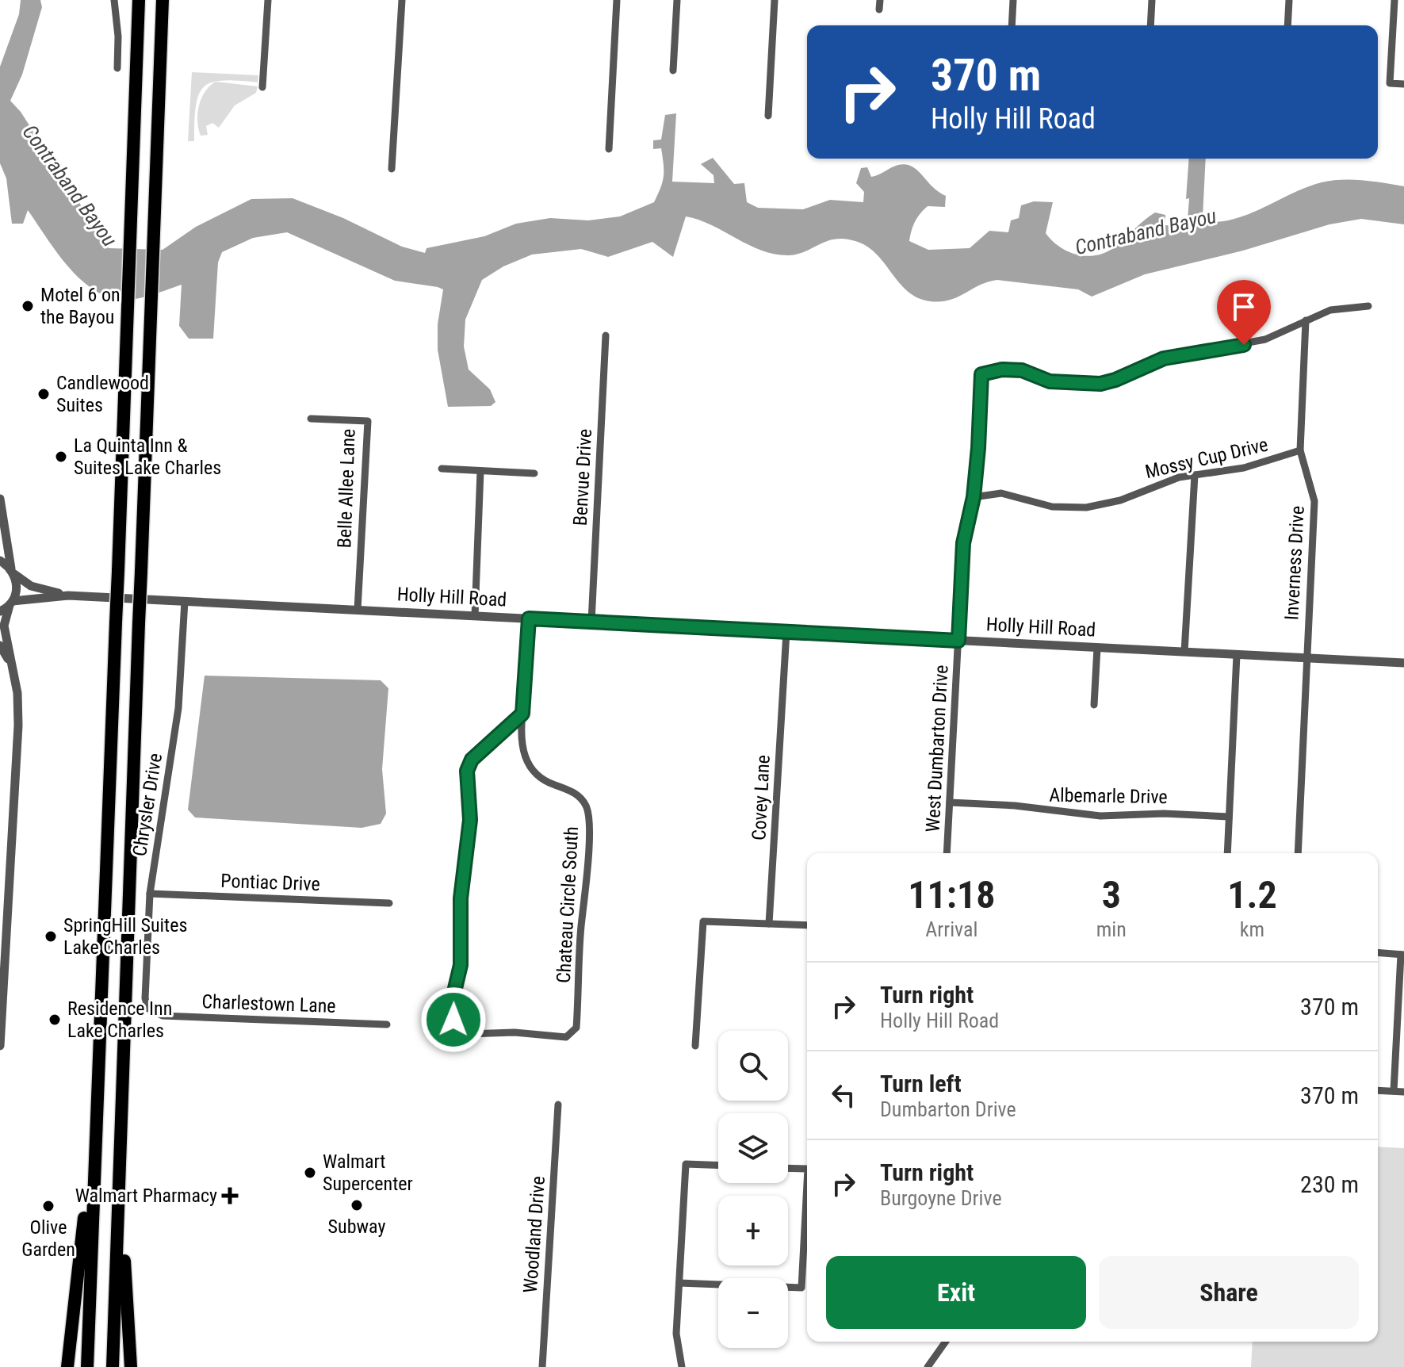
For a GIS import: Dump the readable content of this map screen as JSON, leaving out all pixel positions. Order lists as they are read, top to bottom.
{
  "streets": {
    "street": [
      "Mossy Cup Drive",
      "Benvue Drive",
      "Belle Allee Lane",
      "Inverness Drive",
      "Holly Hill Road",
      "West Dumbarton Drive",
      "Albemarle Drive",
      "Covey Lane",
      "Chrysler Drive",
      "Pontiac Drive",
      "Chateau Circle South",
      "Charlestown Lane",
      "Woodland Drive"
    ]
  },
  "crossings": [
    ["Mossy Cup Drive", "Inverness Drive"],
    ["Mossy Cup Drive", "West Dumbarton Drive"],
    ["Benvue Drive", "Holly Hill Road"],
    ["Belle Allee Lane", "Holly Hill Road"],
    ["Inverness Drive", "Holly Hill Road"],
    ["Inverness Drive", "West Dumbarton Drive"],
    ["Holly Hill Road", "West Dumbarton Drive"],
    ["Holly Hill Road", "Covey Lane"],
    ["Holly Hill Road", "Chrysler Drive"],
    ["West Dumbarton Drive", "Albemarle Drive"],
    ["Chrysler Drive", "Pontiac Drive"],
    ["Chrysler Drive", "Charlestown Lane"]
  ],
  "water": ["Contraband Bayou"],
  "places": {
    "other": [
      "Motel 6 on the Bayou",
      "Candlewood Suites",
      "La Quinta Inn & Suites Lake Charles",
      "SpringHill Suites Lake Charles",
      "Residence Inn Lake Charles",
      "Walmart Supercenter",
      "Subway",
      "Olive Garden"
    ],
    "health": ["Walmart Pharmacy"]
  },
  "page": {
    "turn": ["370 m", "Holly Hill Road"],
    "eta": [
      "11:18",
      "Arrival",
      "3",
      "min",
      "1.2",
      "km"
    ],
    "list": [
      {
        "name": "Turn right",
        "note": "Holly Hill Road",
        "value": "370 m"
      },
      {
        "name": "Turn left",
        "note": "Dumbarton Drive",
        "value": "370 m"
      },
      {
        "name": "Turn right",
        "note": "Burgoyne Drive",
        "value": "230 m"
      }
    ],
    "map_buttons": ["+", "−"],
    "buttons": ["Exit", "Share"]
  }
}
